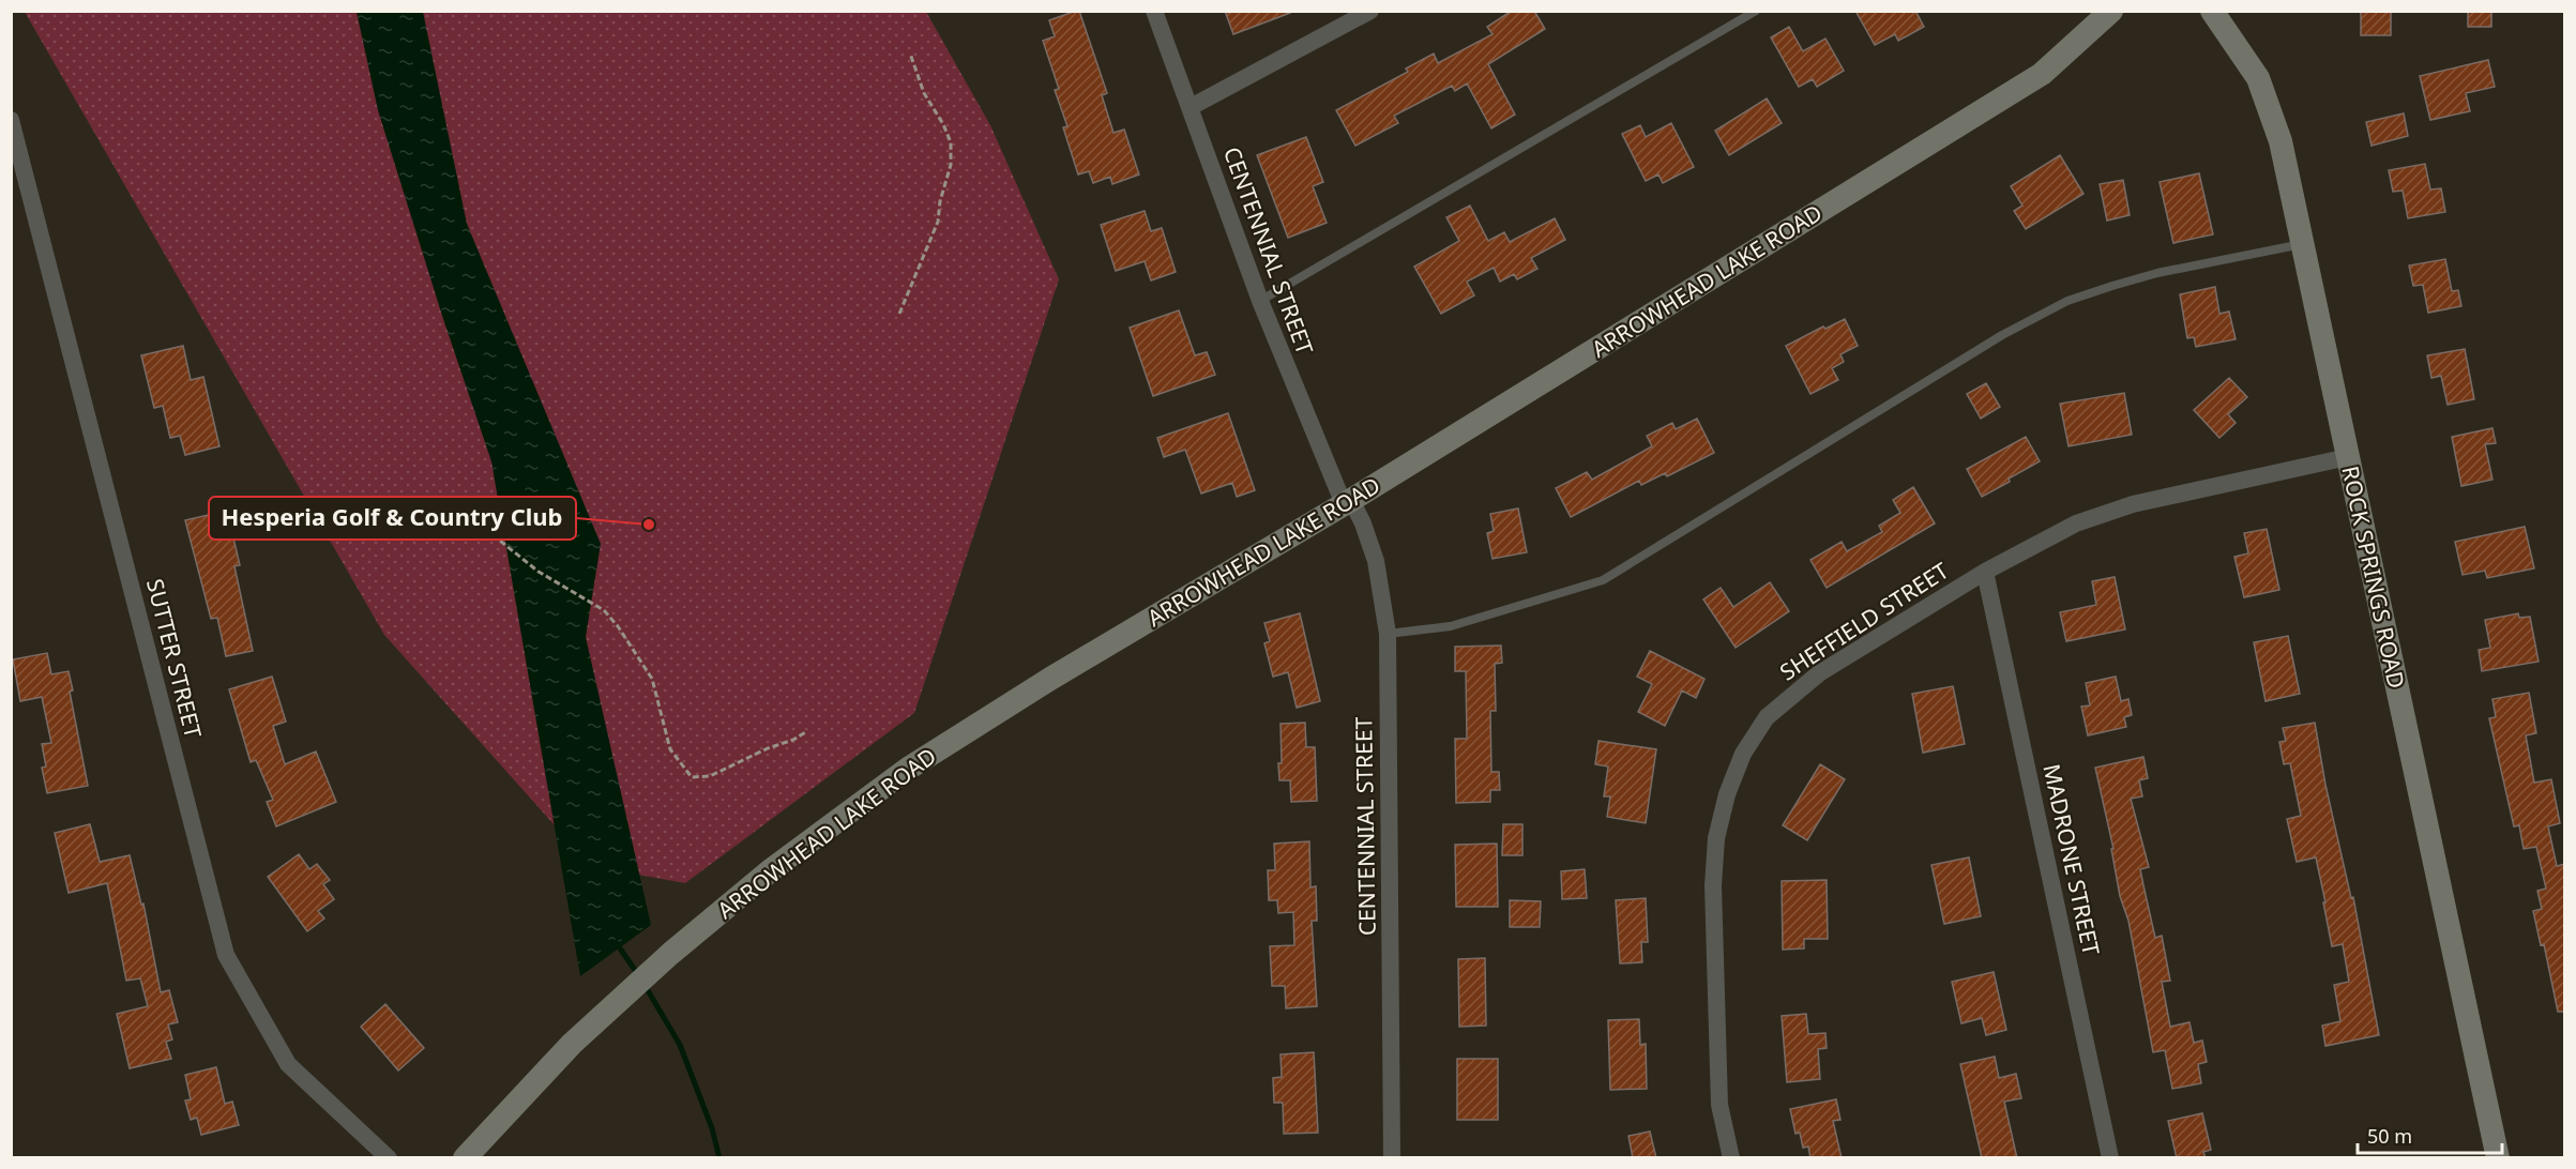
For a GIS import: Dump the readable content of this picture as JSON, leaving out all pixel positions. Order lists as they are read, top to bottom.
{
  "streets": {
    "main road": ["ARROWHEAD LAKE ROAD", "ROCK SPRINGS ROAD"],
    "street": [
      "CENTENNIAL STREET",
      "SHEFFIELD STREET",
      "SUTTER STREET",
      "MADRONE STREET"
    ]
  },
  "crossings": [
    ["CENTENNIAL STREET", "ARROWHEAD LAKE ROAD"],
    ["ROCK SPRINGS ROAD", "SHEFFIELD STREET"],
    ["SHEFFIELD STREET", "MADRONE STREET"]
  ],
  "places": ["Hesperia Golf & Country Club"],
  "scale_bar": "50 m"
}
